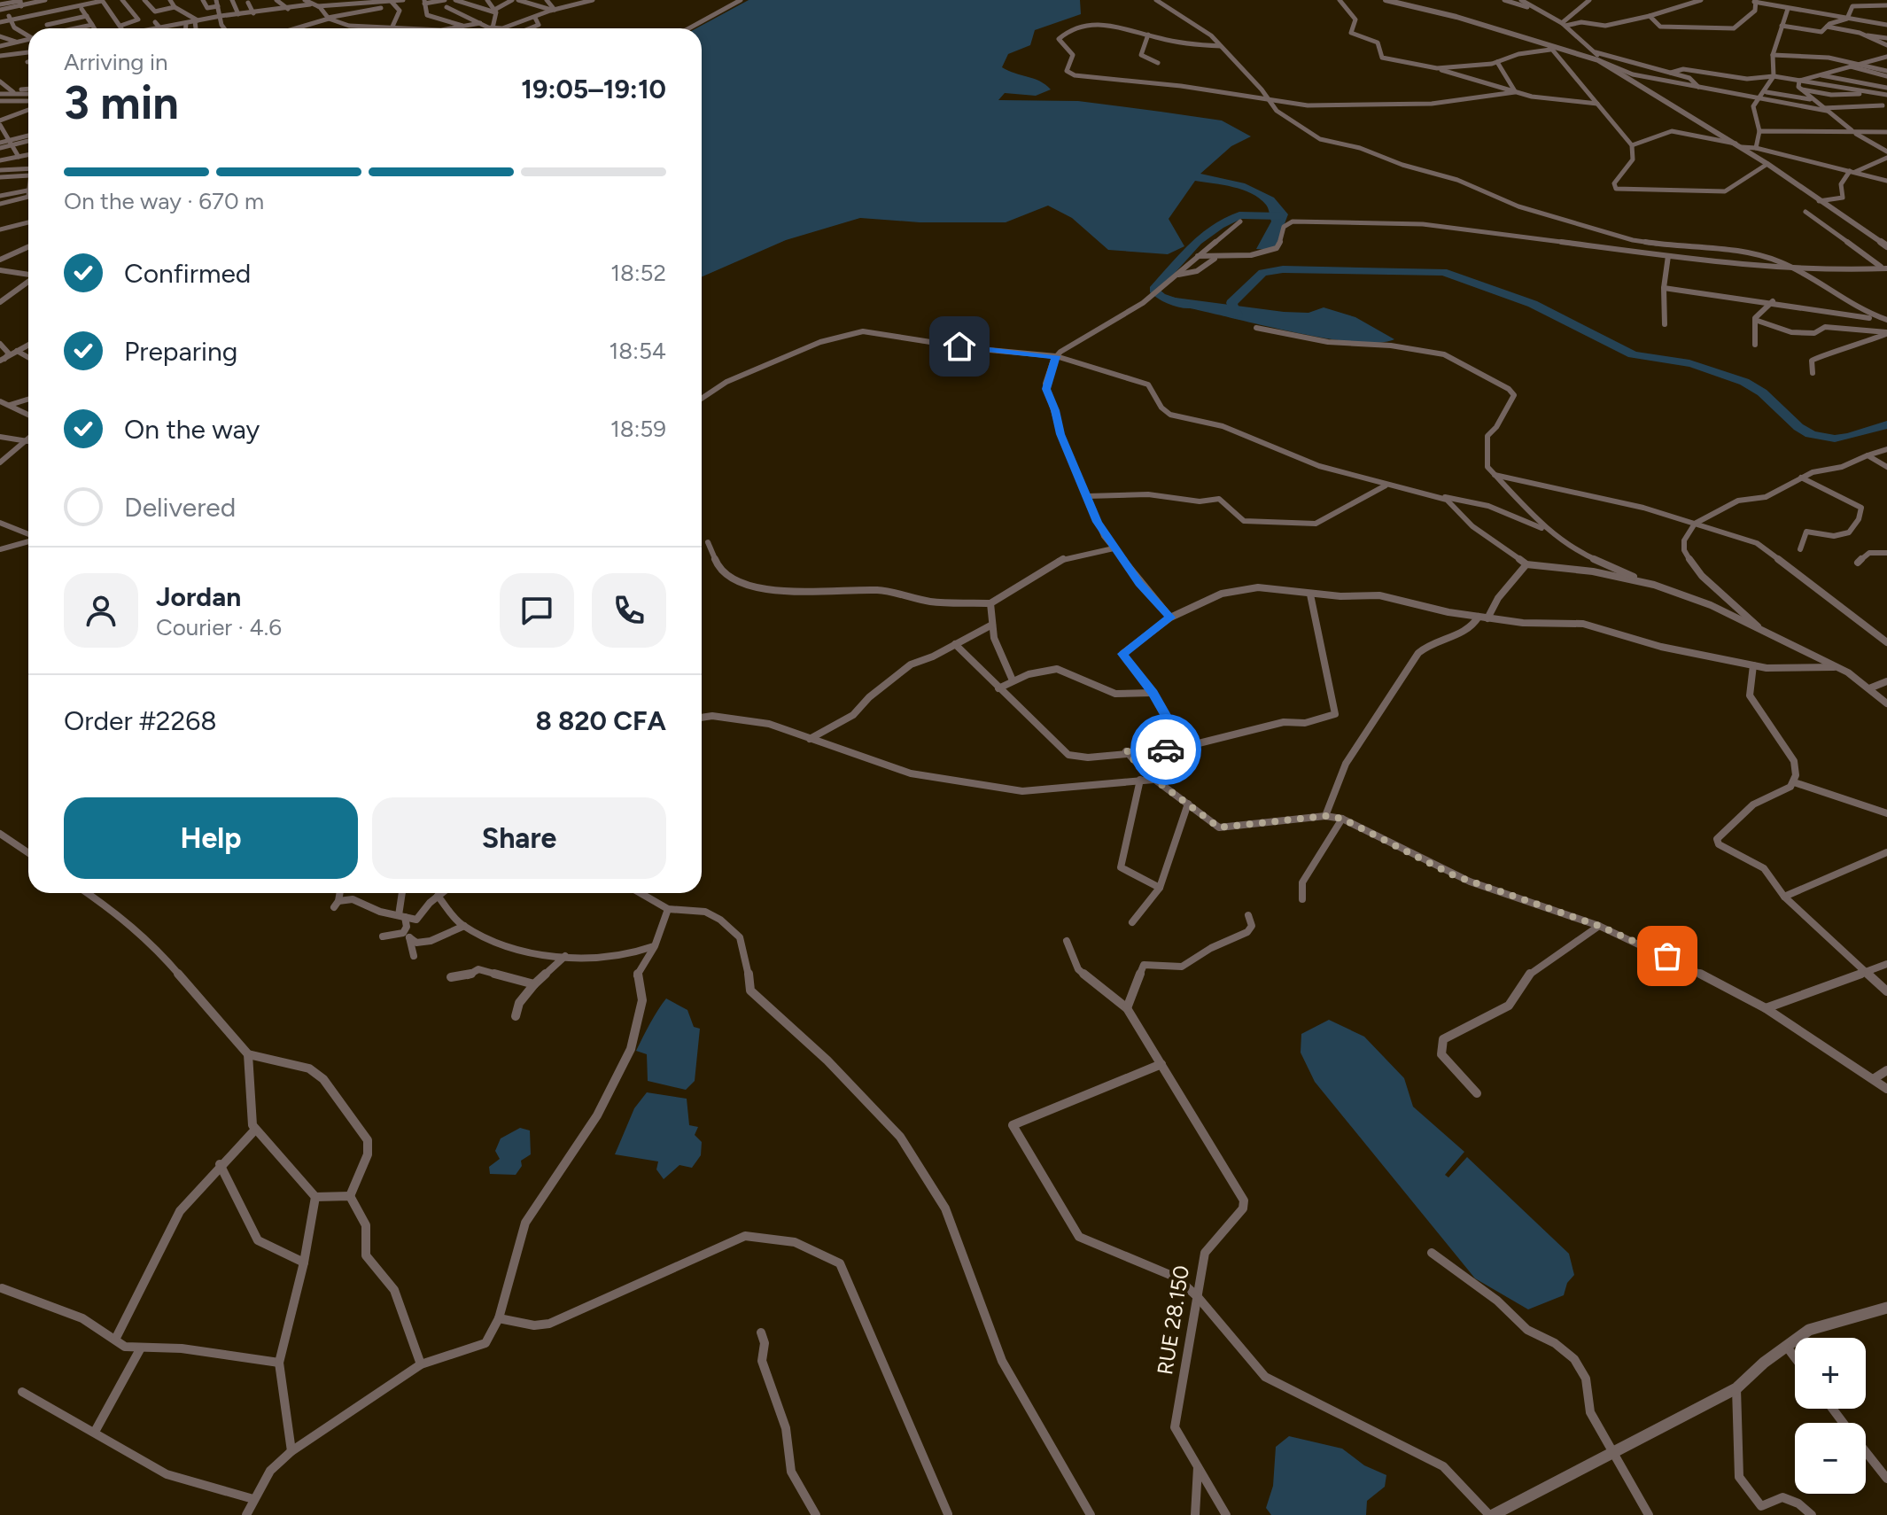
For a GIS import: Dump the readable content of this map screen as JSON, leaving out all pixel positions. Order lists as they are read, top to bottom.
{
  "streets": {
    "street": ["RUE 28.150"]
  },
  "page": {
    "heading": ["3 min", "Arriving in", "19:05–19:10"],
    "panel": [
      "Jordan",
      "Courier · 4.6",
      "Order #2268",
      "8 820 CFA"
    ],
    "bar": "On the way · 670 m",
    "list": [
      ["Confirmed", "18:52"],
      ["Preparing", "18:54"],
      ["On the way", "18:59"],
      "Delivered"
    ],
    "buttons": ["Help", "Share"],
    "map_buttons": ["+", "−"]
  }
}
